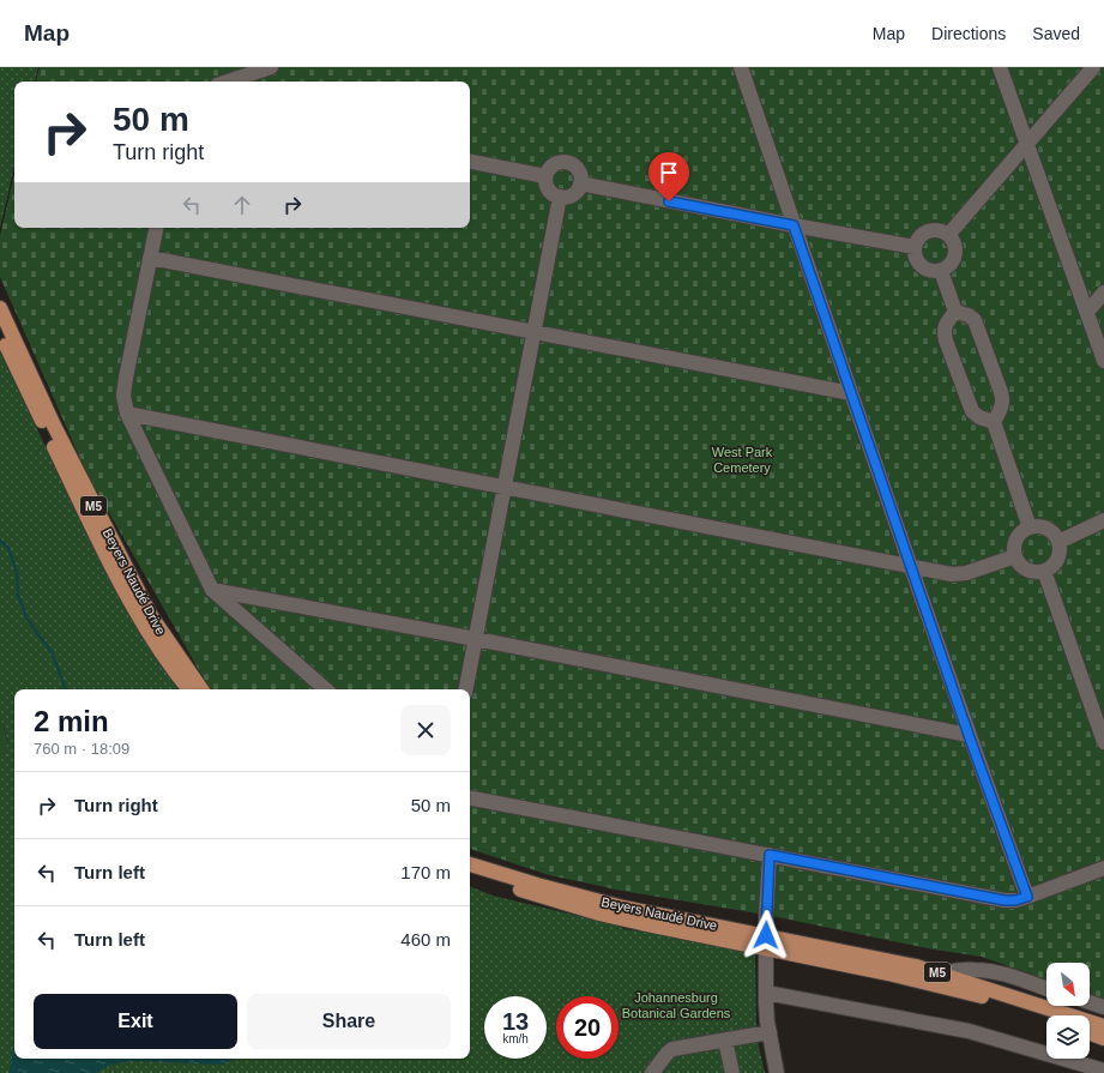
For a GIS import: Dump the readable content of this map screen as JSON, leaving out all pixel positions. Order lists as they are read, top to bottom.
{
  "streets": {
    "main road": ["M5", "Beyers Naudé Drive"]
  },
  "parks": ["West Park Cemetery", "Johannesburg Botanical Gardens"],
  "north": "bottom right",
  "page": {
    "header": "Map",
    "nav": ["Map", "Directions", "Saved"],
    "turn": ["50 m", "Turn right"],
    "heading": ["2 min", "760 m · 18:09"],
    "list": [
      {
        "name": "Turn right",
        "value": "50 m"
      },
      {
        "name": "Turn left",
        "value": "170 m"
      },
      {
        "name": "Turn left",
        "value": "460 m"
      }
    ],
    "buttons": ["Exit", "Share"],
    "speed": "13 km/h",
    "limit": "20"
  }
}
